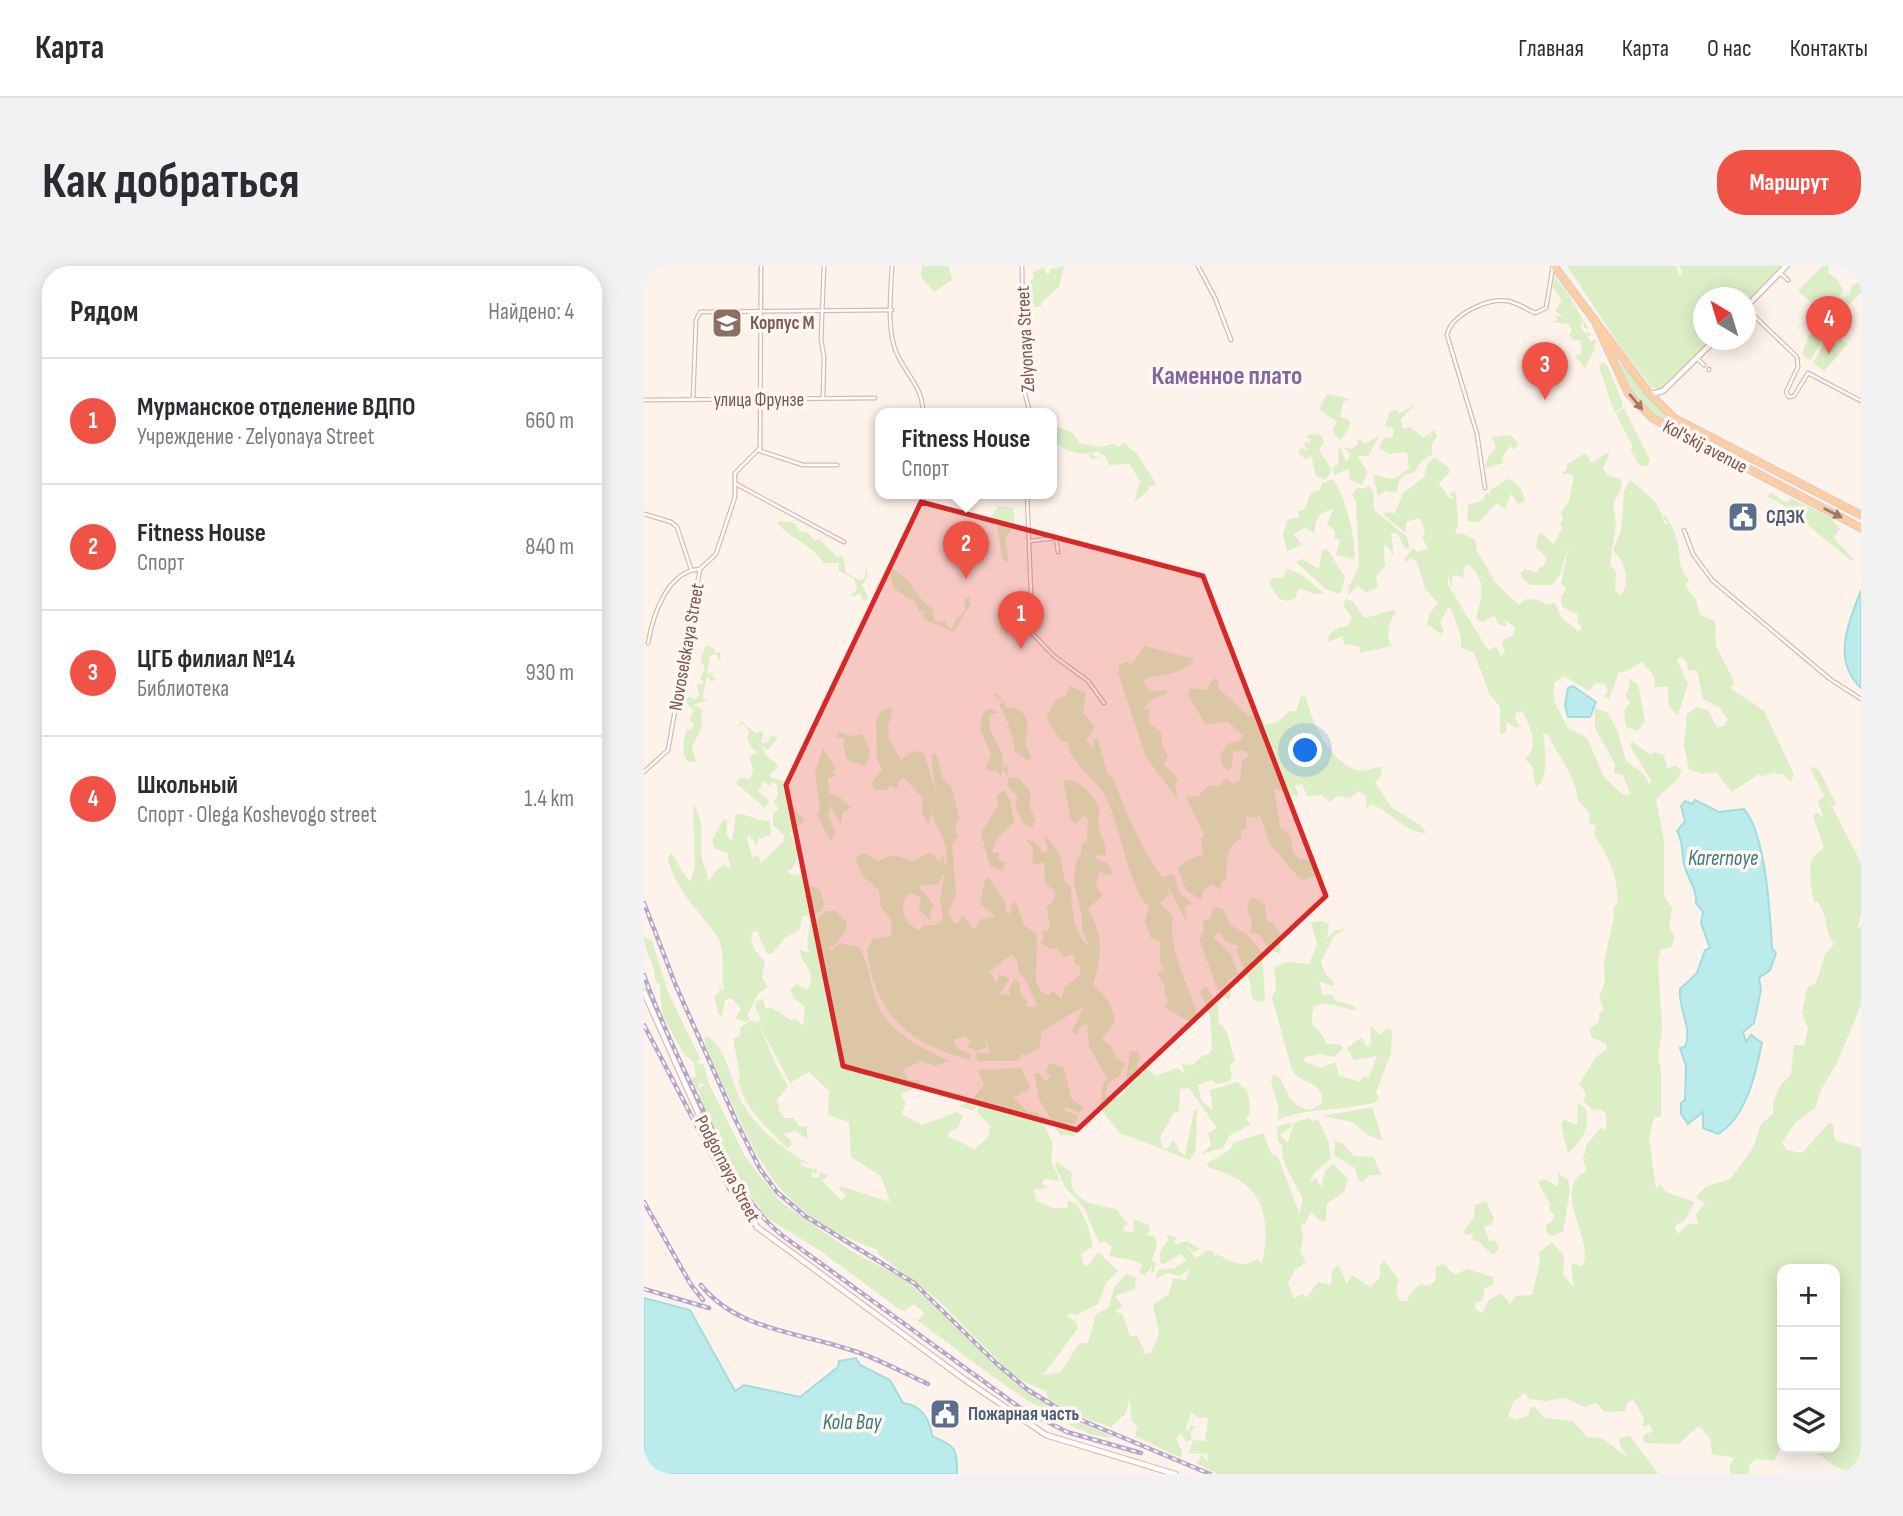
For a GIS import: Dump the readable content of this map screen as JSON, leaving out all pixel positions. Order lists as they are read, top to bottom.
{
  "streets": {
    "main road": ["Kol'skij avenue", "Podgornaya Street"],
    "street": ["Zelyonaya Street", "улица Фрунзе", "Novoselskaya Street"]
  },
  "districts": ["Каменное плато"],
  "water": ["Karernoye", "Kola Bay"],
  "places": {
    "school or university": ["Корпус M"],
    "public building": ["СДЭК", "Пожарная часть"]
  },
  "north": "top left",
  "page": {
    "header": "Карта",
    "nav": [
      "Главная",
      "Карта",
      "О нас",
      "Контакты"
    ],
    "buttons": "Маршрут",
    "title": "Как добраться",
    "heading": ["Рядом", "Найдено: 4"],
    "pins": [
      "4",
      "3",
      "2",
      "1"
    ],
    "list": [
      {
        "mark": "1",
        "name": "Мурманское отделение ВДПО",
        "note": "Учреждение · Zelyonaya Street",
        "value": "660 m"
      },
      {
        "mark": "2",
        "name": "Fitness House",
        "note": "Спорт",
        "value": "840 m"
      },
      {
        "mark": "3",
        "name": "ЦГБ филиал №14",
        "note": "Библиотека",
        "value": "930 m"
      },
      {
        "mark": "4",
        "name": "Школьный",
        "note": "Спорт · Olega Koshevogo street",
        "value": "1.4 km"
      }
    ],
    "popup": ["Fitness House", "Спорт"],
    "map_buttons": ["+", "−"]
  }
}
